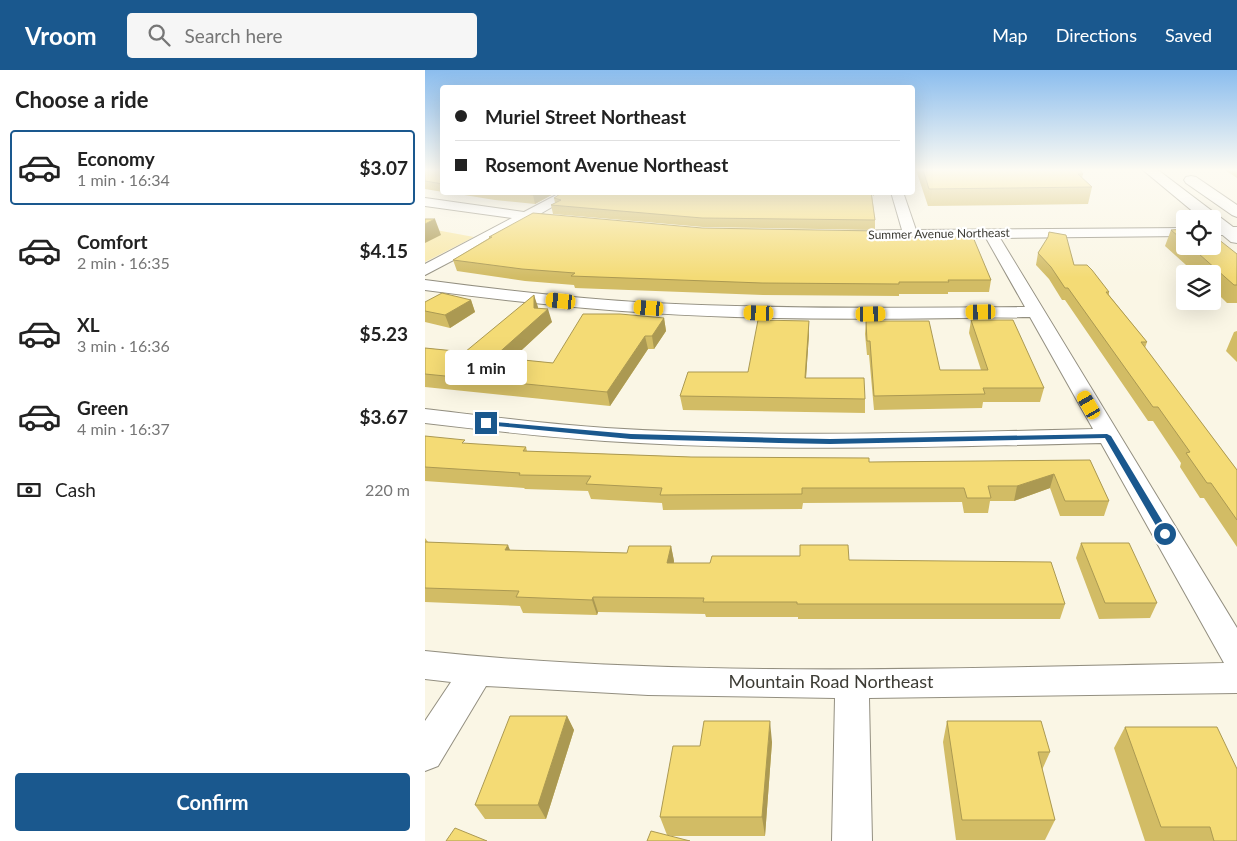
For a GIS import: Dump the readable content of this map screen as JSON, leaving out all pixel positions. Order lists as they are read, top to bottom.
{
  "streets": {
    "street": ["Summer Avenue Northeast", "Mountain Road Northeast"]
  },
  "page": {
    "header": "Vroom",
    "search": "Search here",
    "nav": ["Map", "Directions", "Saved"],
    "heading": "Choose a ride",
    "banner": ["Muriel Street Northeast", "Rosemont Avenue Northeast"],
    "list": [
      {
        "name": "Economy",
        "note": "1 min · 16:34",
        "value": "$3.07"
      },
      {
        "name": "Comfort",
        "note": "2 min · 16:35",
        "value": "$4.15"
      },
      {
        "name": "XL",
        "note": "3 min · 16:36",
        "value": "$5.23"
      },
      {
        "name": "Green",
        "note": "4 min · 16:37",
        "value": "$3.67"
      }
    ],
    "bubble": "1 min",
    "pay": ["Cash", "220 m"],
    "buttons": "Confirm"
  }
}
